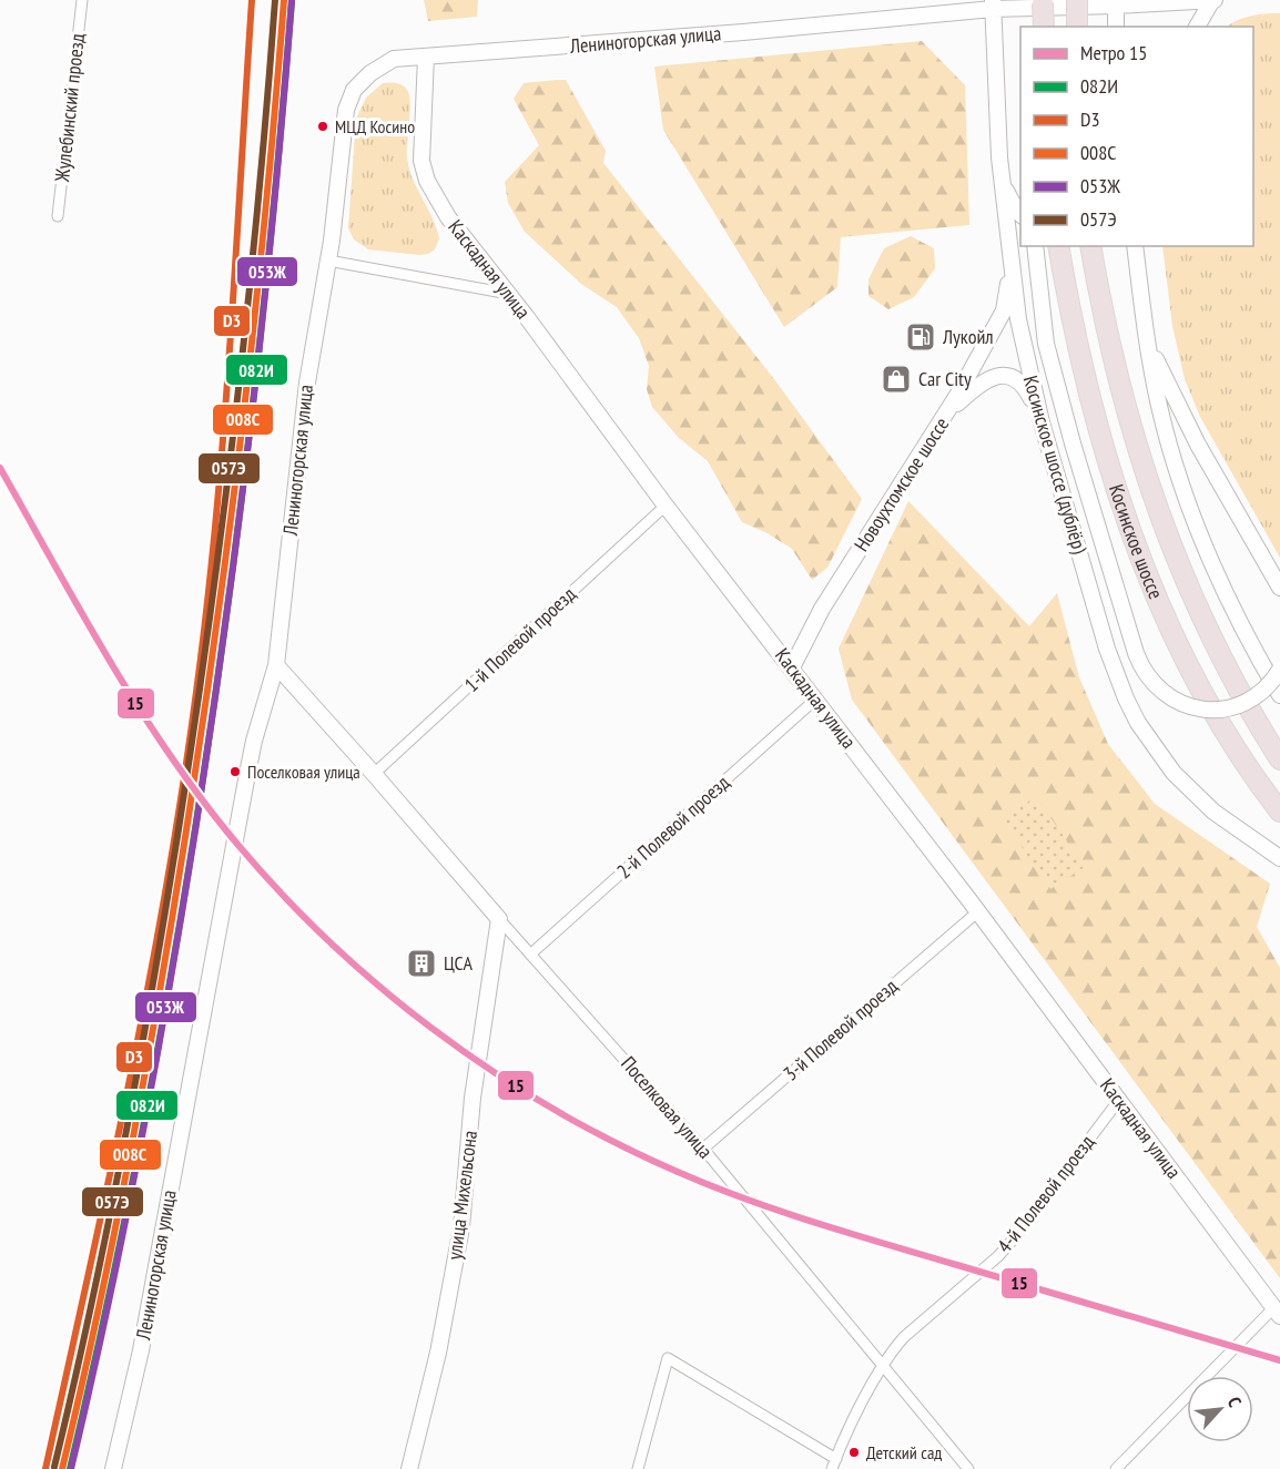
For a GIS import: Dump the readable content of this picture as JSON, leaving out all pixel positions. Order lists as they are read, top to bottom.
{
  "streets": {
    "highway": ["Косинское шоссе"],
    "street": [
      "Лениногорская улица",
      "Жулебинский проезд",
      "Каскадная улица",
      "Косинское шоссе (дублёр)",
      "Новоухтомское шоссе",
      "1-й Полевой проезд",
      "2-й Полевой проезд",
      "3-й Полевой проезд",
      "Поселковая улица",
      "4-й Полевой проезд",
      "улица Михельсона"
    ]
  },
  "crossings": [
    ["Лениногорская улица", "Каскадная улица"],
    ["Лениногорская улица", "Косинское шоссе (дублёр)"],
    ["Лениногорская улица", "Поселковая улица"],
    ["Каскадная улица", "Новоухтомское шоссе"],
    ["Каскадная улица", "1-й Полевой проезд"],
    ["Каскадная улица", "2-й Полевой проезд"],
    ["Каскадная улица", "3-й Полевой проезд"],
    ["Каскадная улица", "4-й Полевой проезд"],
    ["Косинское шоссе (дублёр)", "Новоухтомское шоссе"],
    ["1-й Полевой проезд", "Поселковая улица"],
    ["2-й Полевой проезд", "Поселковая улица"],
    ["3-й Полевой проезд", "Поселковая улица"],
    ["Поселковая улица", "4-й Полевой проезд"],
    ["Поселковая улица", "улица Михельсона"]
  ],
  "places": {
    "other": ["МЦД Косино", "Поселковая улица", "Детский сад"],
    "fuel station": ["Лукойл"],
    "shop": ["Car City"],
    "building": ["ЦСА"]
  },
  "lines": [
    "transit line 082И",
    "transit line D3",
    "transit line 008С",
    "transit line 057Э",
    "transit line 053Ж",
    "metro line 15"
  ],
  "legend": [
    "Метро 15",
    "082И",
    "D3",
    "008С",
    "053Ж",
    "057Э"
  ],
  "north": "top right"
}
